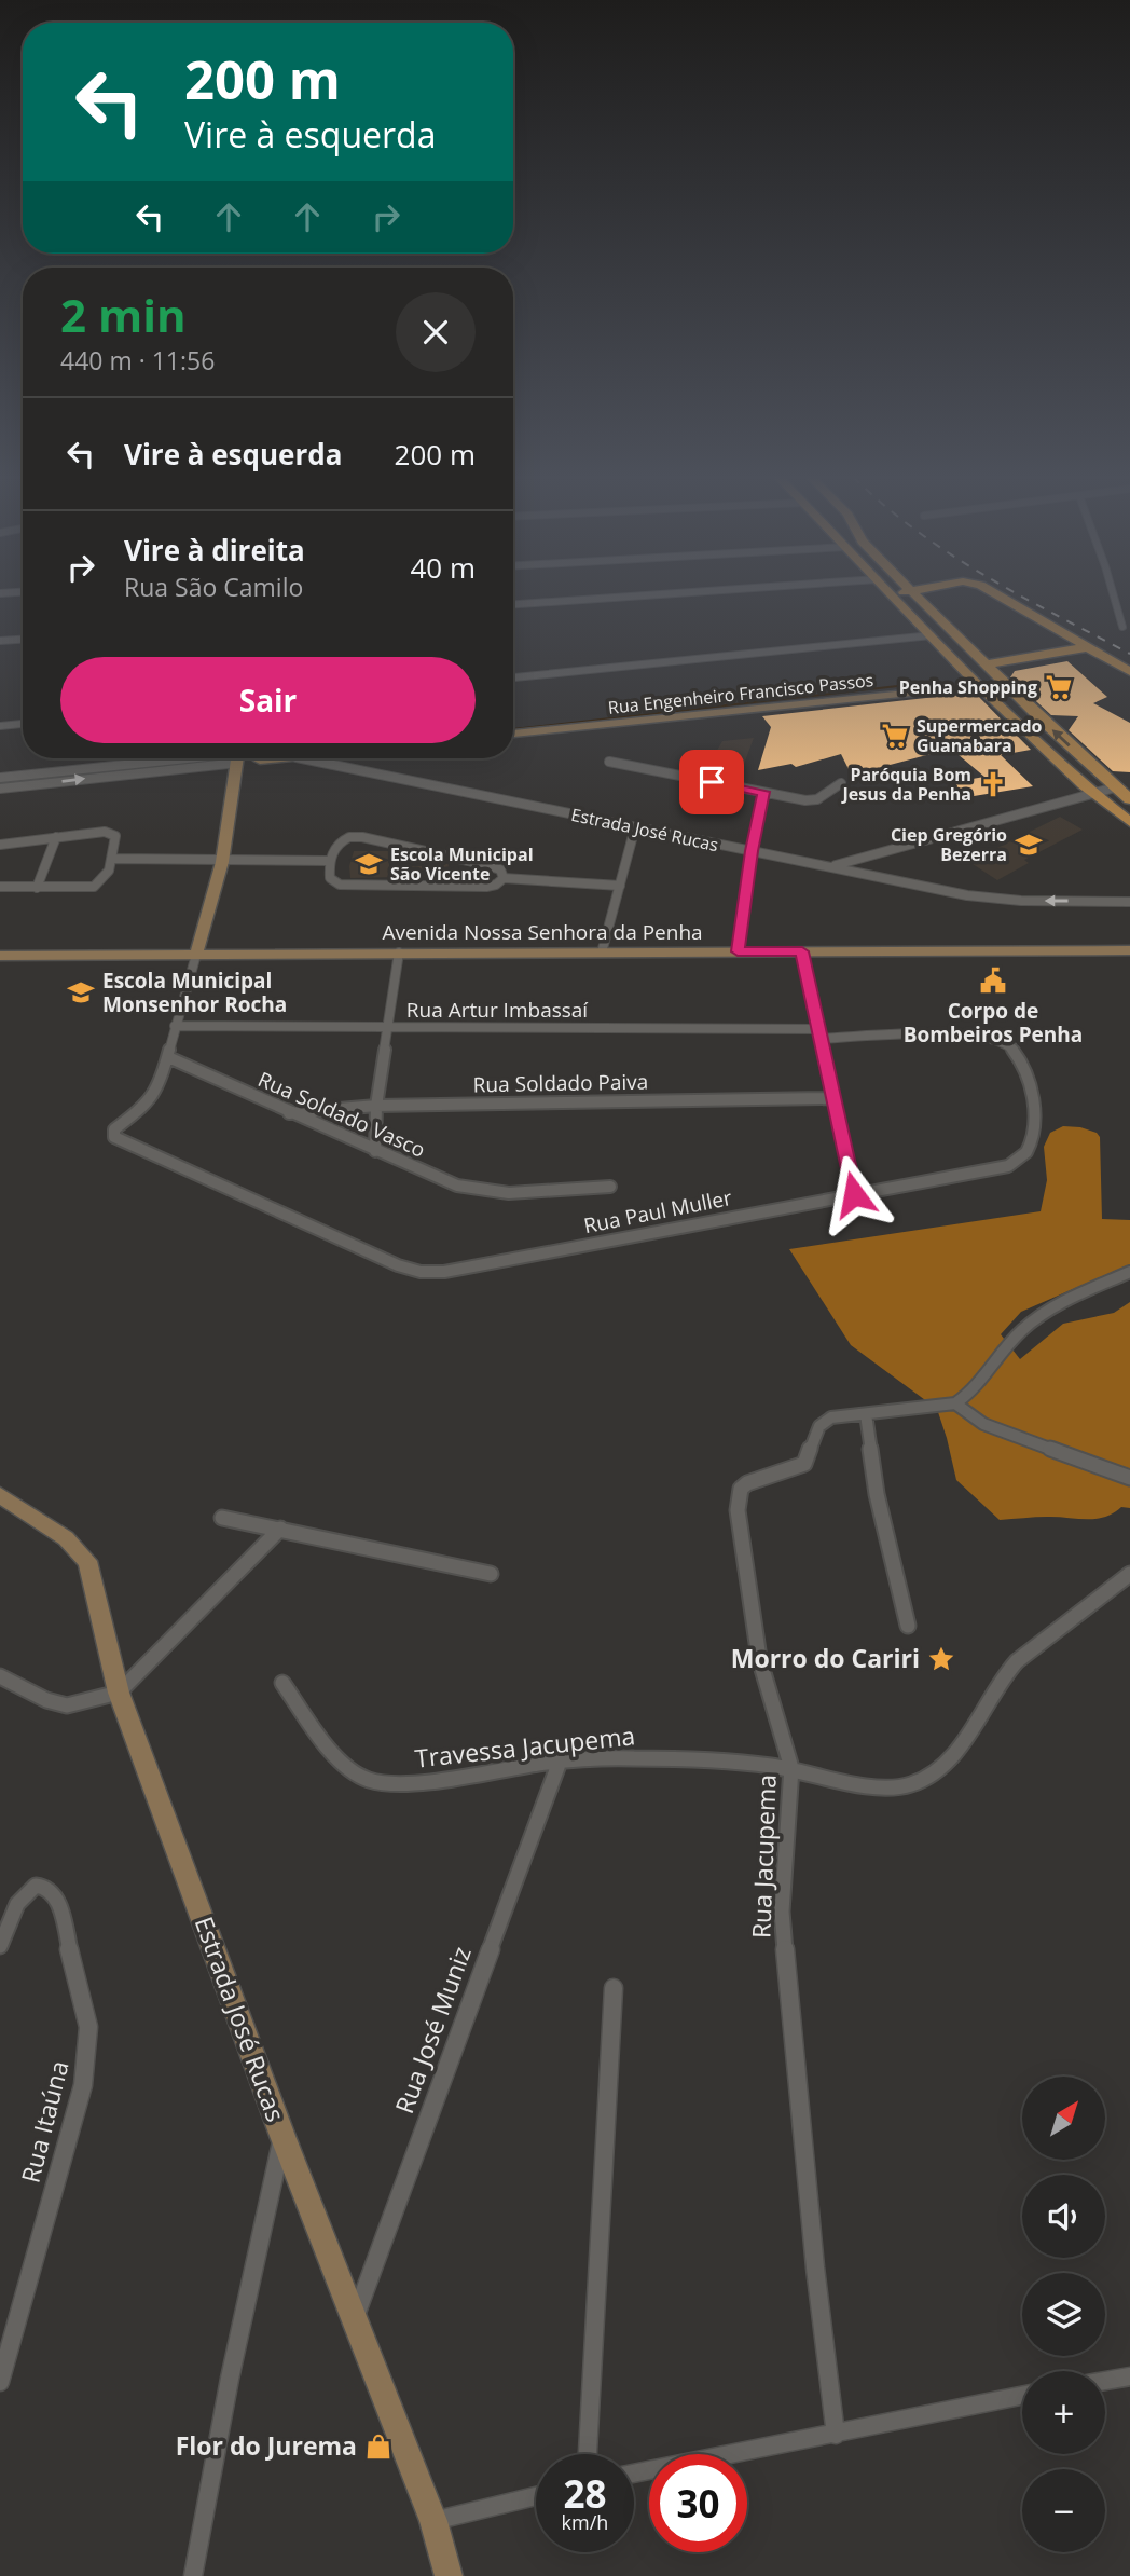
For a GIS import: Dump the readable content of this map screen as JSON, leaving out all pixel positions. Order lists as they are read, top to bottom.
{
  "streets": {
    "street": [
      "Rua Engenheiro Francisco Passos",
      "Estrada José Rucas",
      "Avenida Nossa Senhora da Penha",
      "Rua Artur Imbassaí",
      "Rua Soldado Paiva",
      "Rua Soldado Vasco",
      "Rua Paul Muller",
      "Travessa Jacupema",
      "Rua Jacupema",
      "Rua José Muniz",
      "Rua Itaúna"
    ]
  },
  "crossings": [
    ["Estrada José Rucas", "Rua José Muniz"],
    ["Rua Artur Imbassaí", "Rua Paul Muller"],
    ["Rua Soldado Paiva", "Rua Soldado Vasco"],
    ["Rua Soldado Vasco", "Rua Paul Muller"],
    ["Travessa Jacupema", "Rua Jacupema"],
    ["Travessa Jacupema", "Rua José Muniz"]
  ],
  "places": {
    "supermarket": ["Penha Shopping", "Supermercado Guanabara"],
    "church": ["Paróquia Bom Jesus da Penha"],
    "school or university": ["Ciep Gregório Bezerra", "Escola Municipal São Vicente", "Escola Municipal Monsenhor Rocha"],
    "public building": ["Corpo de Bombeiros Penha"],
    "place": ["Morro do Cariri"],
    "shop": ["Flor do Jurema"]
  },
  "north": "top right",
  "page": {
    "turn": ["200 m", "Vire à esquerda"],
    "heading": ["2 min", "440 m · 11:56"],
    "list": [
      {
        "name": "Vire à esquerda",
        "value": "200 m"
      },
      {
        "name": "Vire à direita",
        "note": "Rua São Camilo",
        "value": "40 m"
      }
    ],
    "buttons": "Sair",
    "map_buttons": ["+", "−"],
    "speed": "28 km/h",
    "limit": "30"
  }
}
